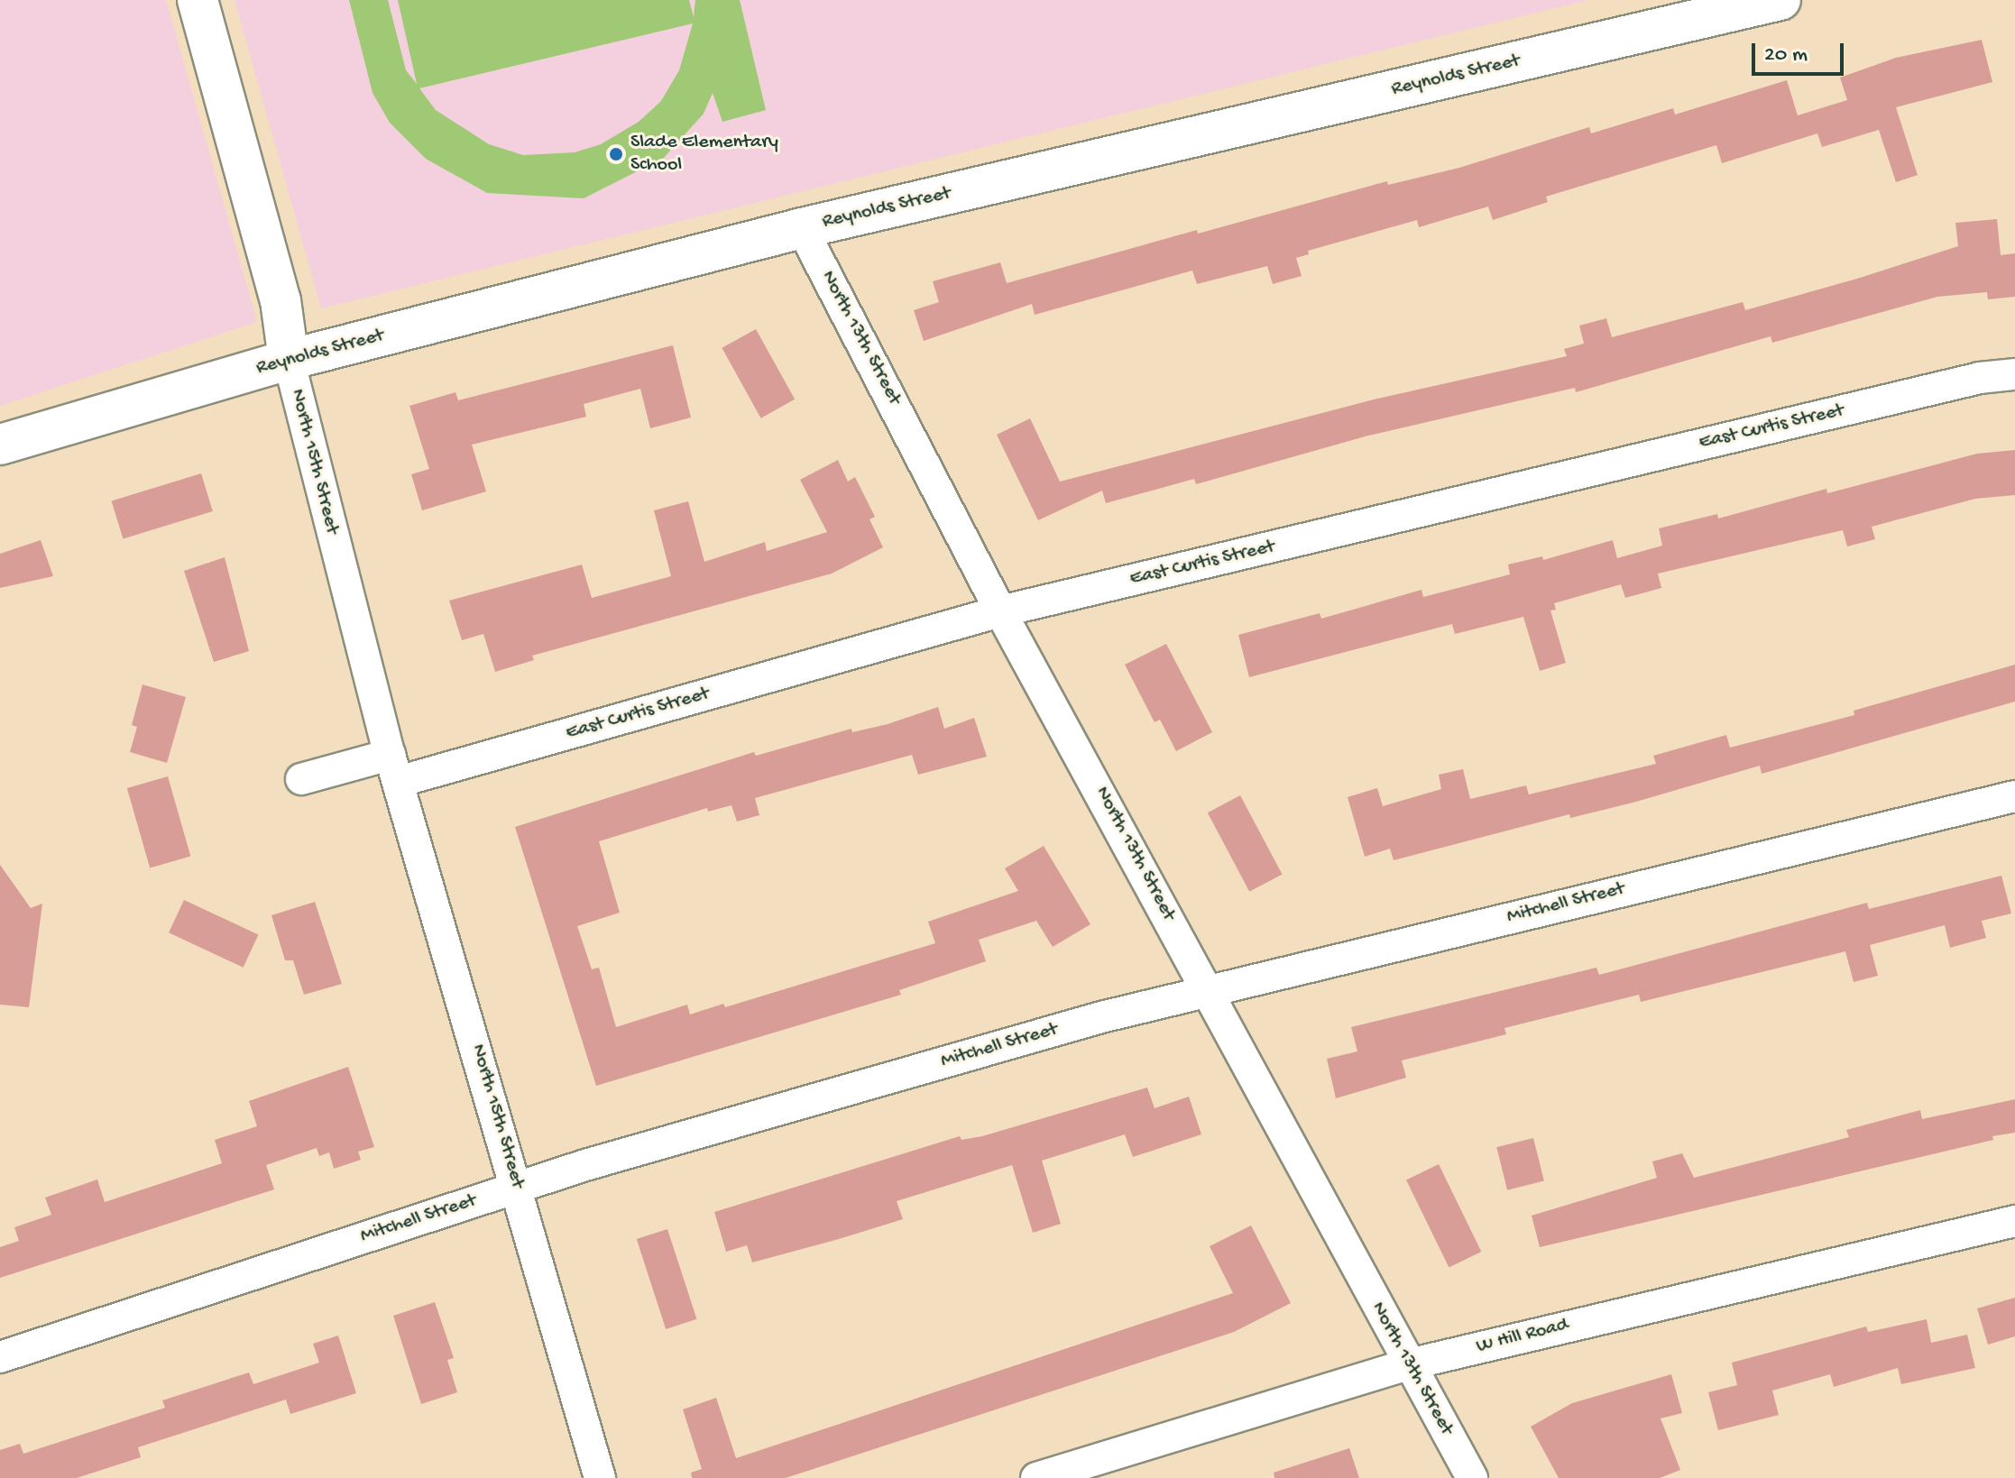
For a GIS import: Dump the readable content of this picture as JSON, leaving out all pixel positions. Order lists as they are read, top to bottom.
{
  "streets": {
    "main road": ["Reynolds Street", "North 15th Street"],
    "street": [
      "North 13th Street",
      "East Curtis Street",
      "Mitchell Street",
      "W Hill Road"
    ]
  },
  "crossings": [
    ["Reynolds Street", "North 13th Street"],
    ["Reynolds Street", "North 15th Street"],
    ["North 13th Street", "East Curtis Street"],
    ["North 13th Street", "Mitchell Street"],
    ["North 13th Street", "W Hill Road"],
    ["East Curtis Street", "North 15th Street"],
    ["North 15th Street", "Mitchell Street"]
  ],
  "places": ["Slade Elementary School"],
  "scale_bar": "20 m"
}
